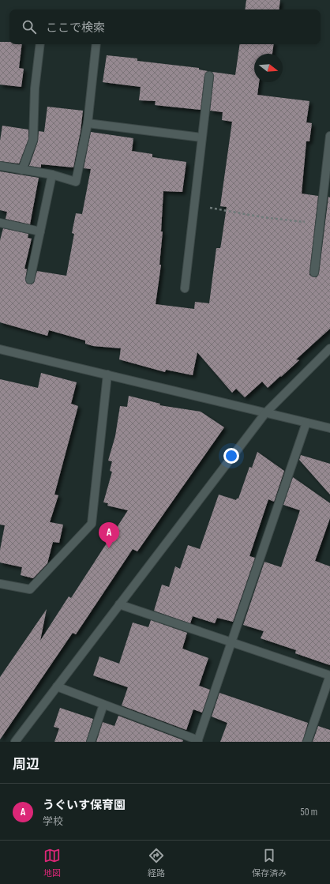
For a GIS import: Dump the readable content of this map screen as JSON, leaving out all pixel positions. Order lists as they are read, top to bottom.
{
  "north": "right",
  "page": {
    "search": "ここで検索",
    "pins": "A",
    "heading": "周辺",
    "list": [
      {
        "mark": "A",
        "name": "うぐいす保育園",
        "note": "学校",
        "value": "50 m"
      }
    ],
    "nav": ["地図", "経路", "保存済み"]
  }
}
